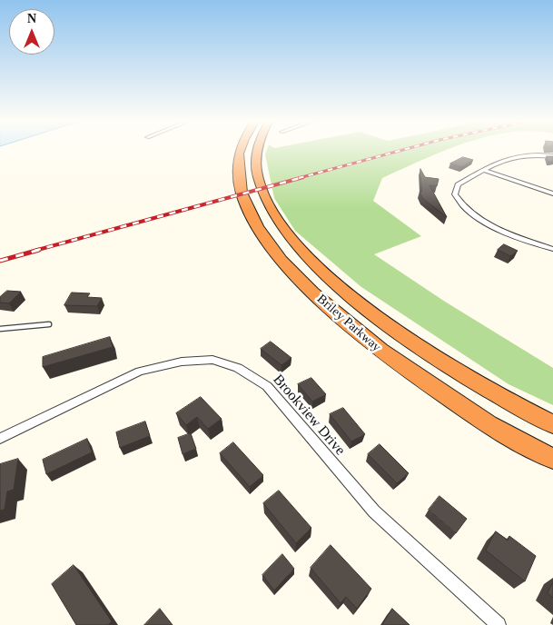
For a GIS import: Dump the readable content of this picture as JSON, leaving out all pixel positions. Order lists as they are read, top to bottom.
{
  "streets": {
    "highway": ["Briley Parkway"],
    "street": ["Brookview Drive"]
  },
  "north": "top"
}
